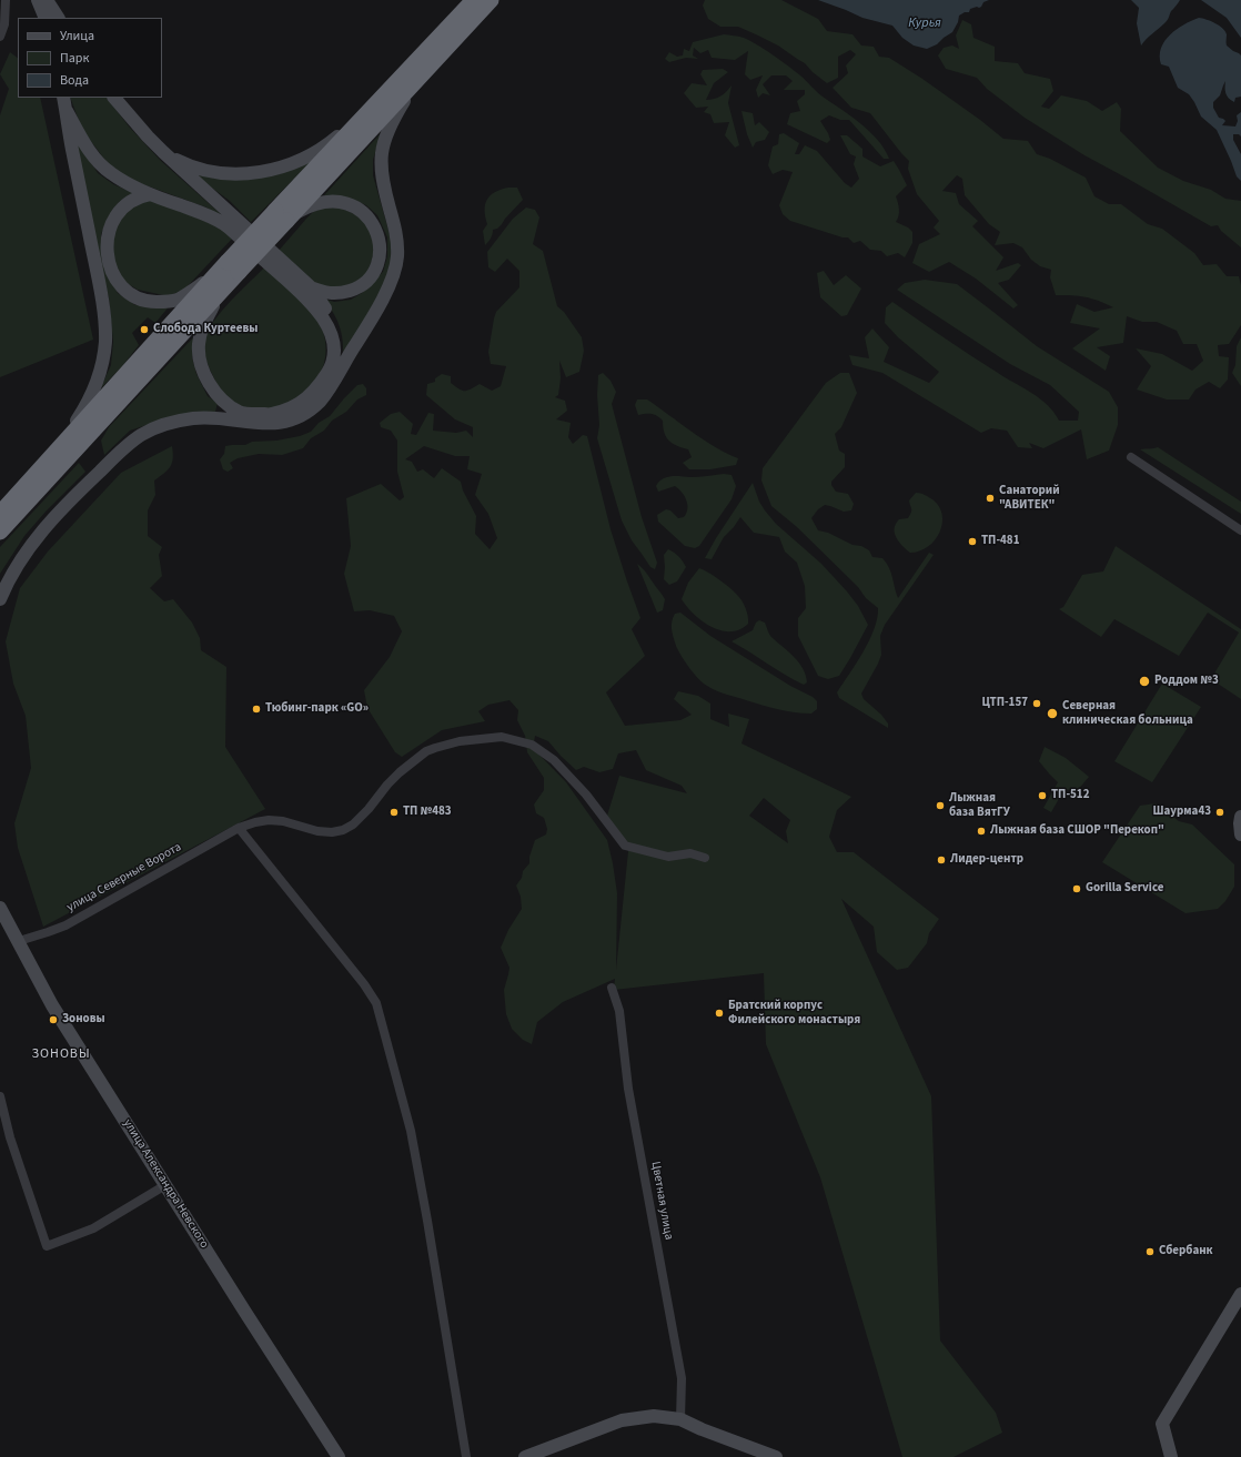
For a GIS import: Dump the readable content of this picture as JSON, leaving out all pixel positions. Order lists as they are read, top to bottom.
{
  "streets": {
    "street": ["улица Северные Ворота", "улица Александра Невского", "Цветная улица"]
  },
  "crossings": [
    ["улица Северные Ворота", "улица Александра Невского"]
  ],
  "districts": ["ЗОНОВЫ"],
  "water": ["Курья"],
  "places": [
    "Слобода Куртеевы",
    "Санаторий \"АВИТЕК\"",
    "ТП-481",
    "Роддом №3",
    "ЦТП-157",
    "Тюбинг-парк «GO»",
    "Северная клиническая больница",
    "ТП-512",
    "Лыжная база ВятГУ",
    "ТП №483",
    "Шаурма43",
    "Лыжная база СШОР \"Перекоп\"",
    "Лидер-центр",
    "Gorilla Service",
    "Братский корпус Филейского монастыря",
    "Зоновы",
    "Сбербанк"
  ],
  "legend": ["Улица", "Парк", "Вода"]
}
